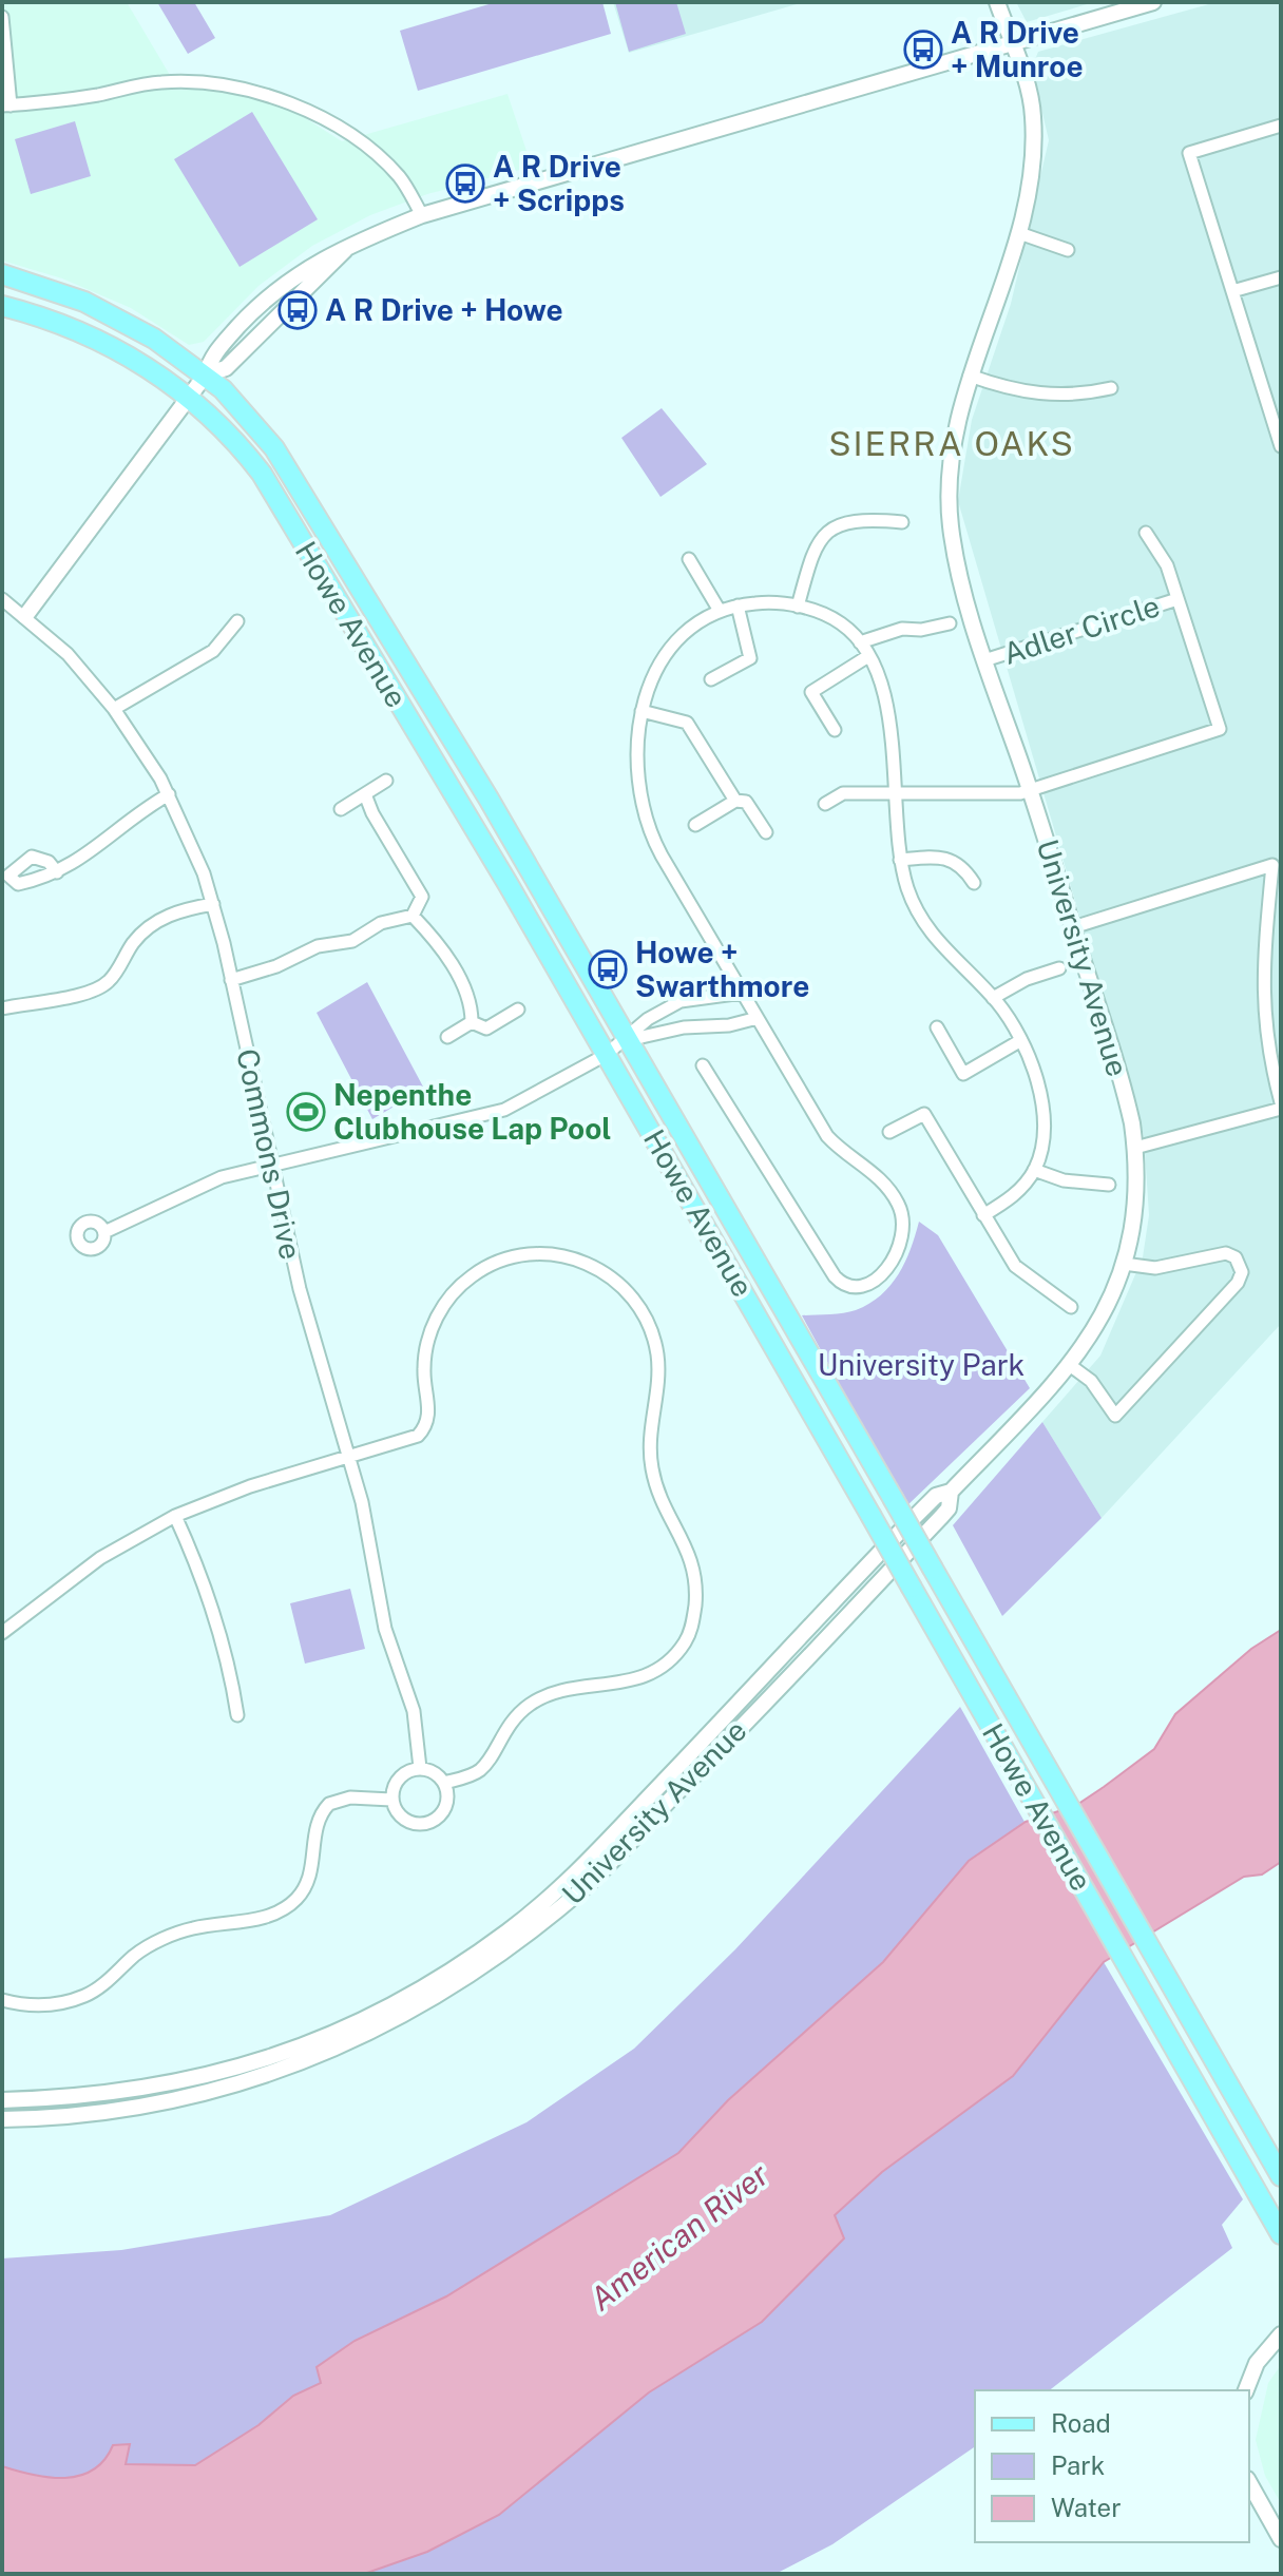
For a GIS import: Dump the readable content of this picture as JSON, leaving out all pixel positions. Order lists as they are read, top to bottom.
{
  "streets": {
    "main road": ["Howe Avenue"],
    "street": ["Adler Circle", "University Avenue", "Commons Drive"]
  },
  "crossings": [
    ["Adler Circle", "University Avenue"]
  ],
  "districts": ["SIERRA OAKS"],
  "water": ["American River"],
  "parks": ["University Park"],
  "places": {
    "bus stop": [
      "A R Drive + Munroe",
      "A R Drive + Scripps",
      "A R Drive + Howe",
      "Howe + Swarthmore"
    ],
    "sports": ["Nepenthe Clubhouse Lap Pool"]
  },
  "legend": ["Road", "Park", "Water"]
}
